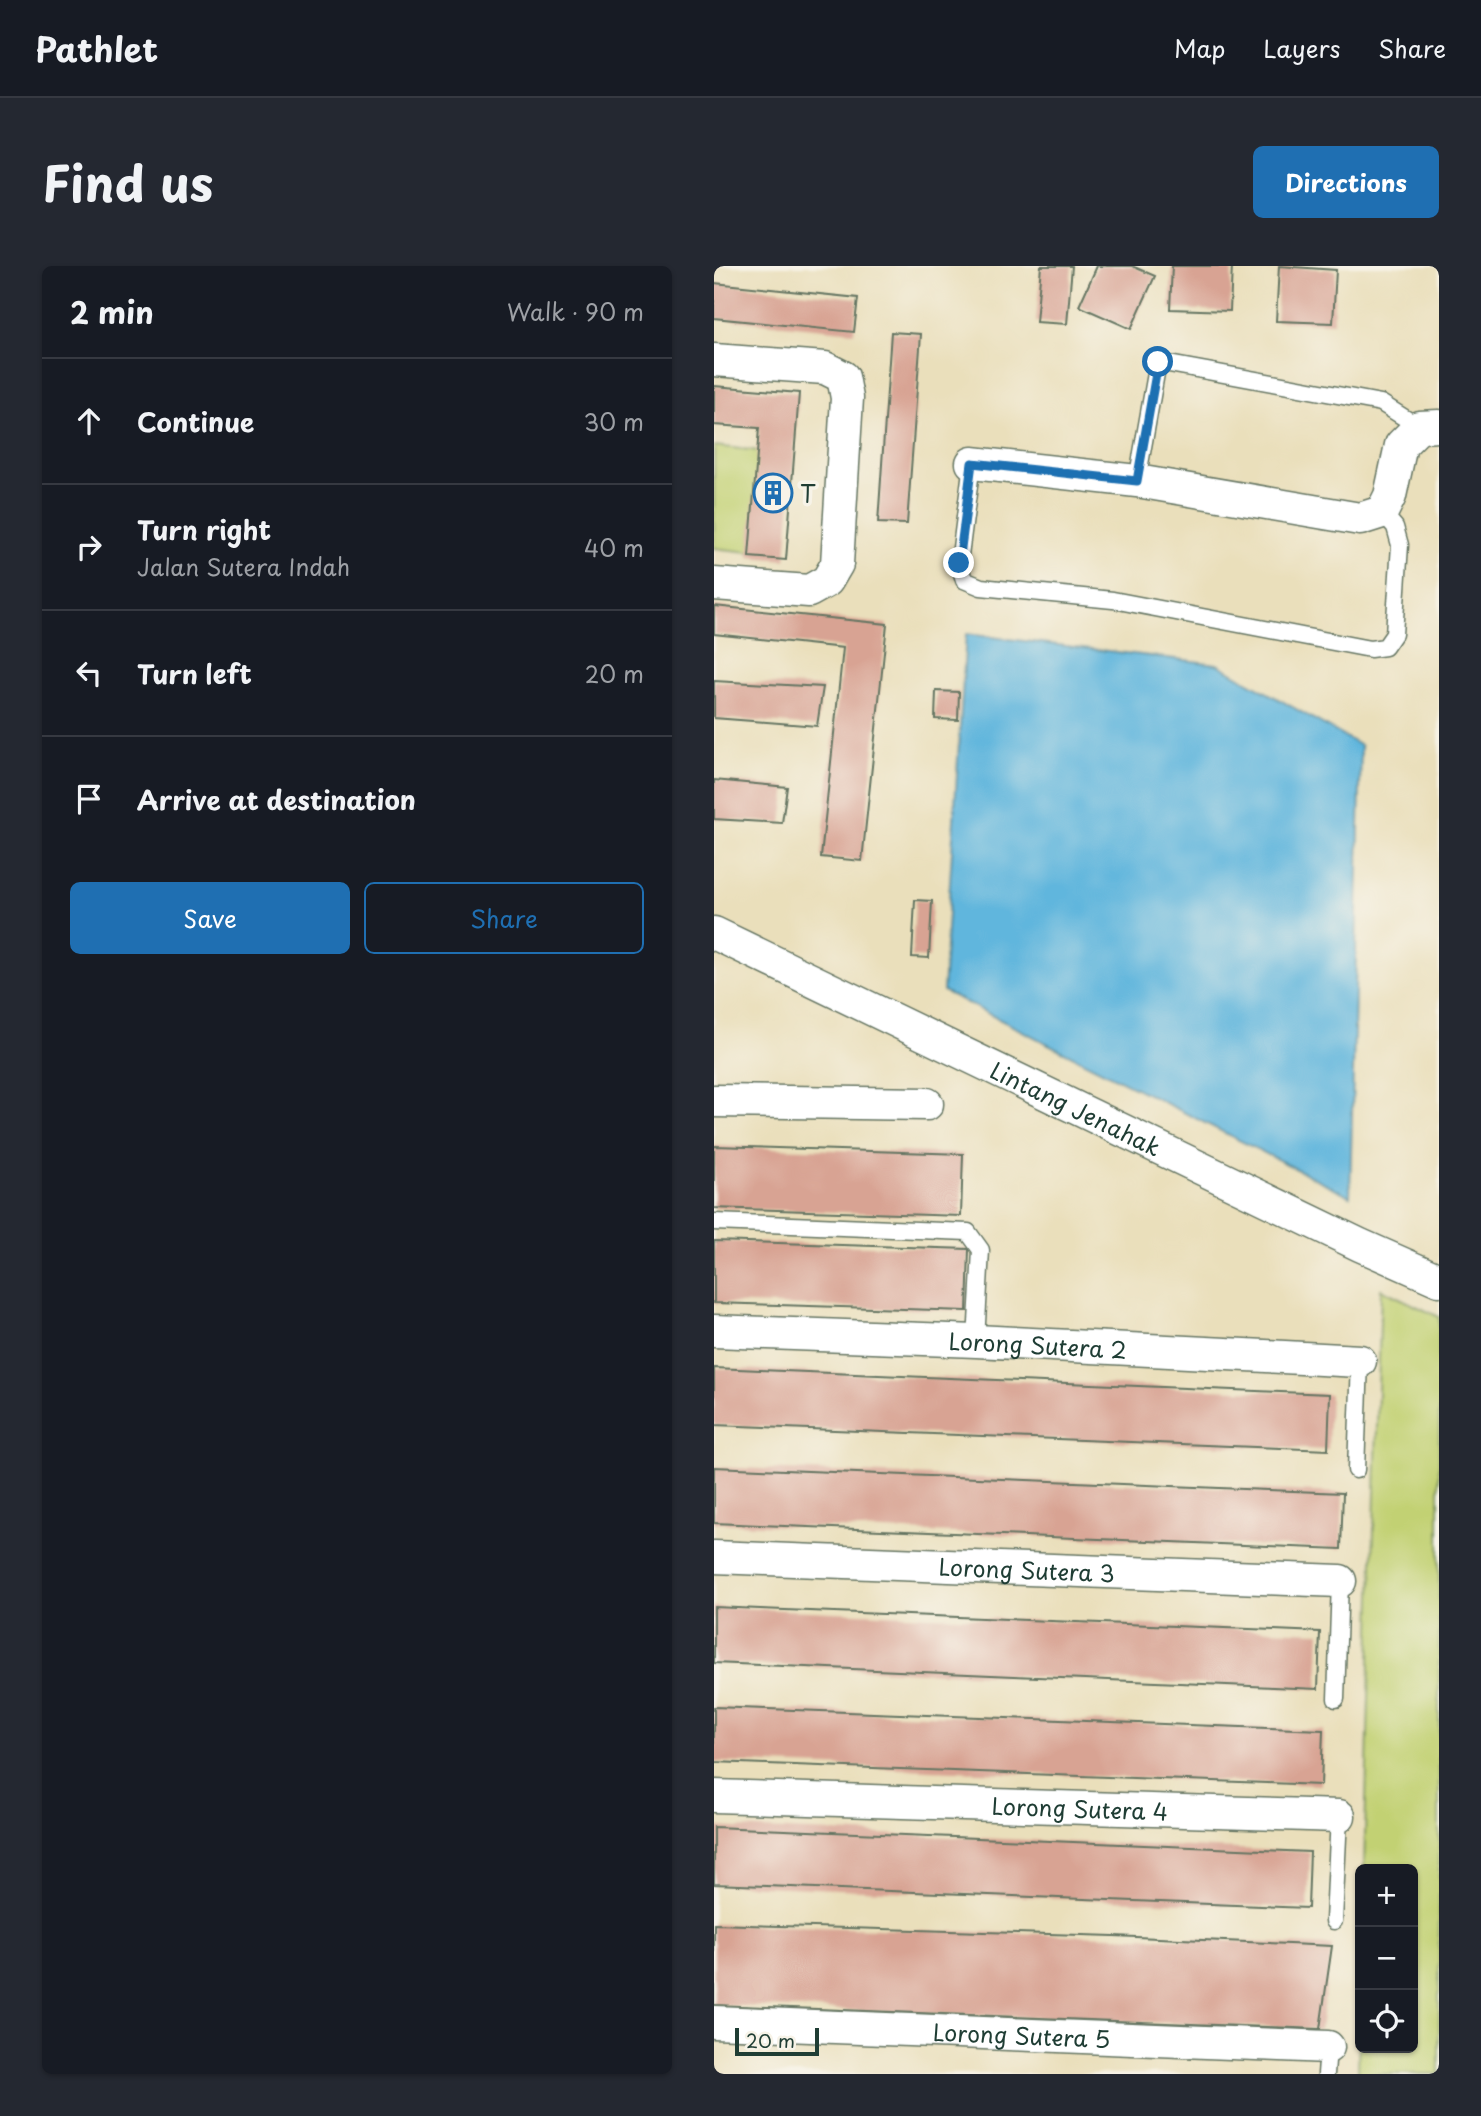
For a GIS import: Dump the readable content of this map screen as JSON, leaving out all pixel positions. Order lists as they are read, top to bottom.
{
  "streets": {
    "street": [
      "Lintang Jenahak",
      "Lorong Sutera 2",
      "Lorong Sutera 3",
      "Lorong Sutera 4",
      "Lorong Sutera 5"
    ]
  },
  "places": {
    "building": ["T"]
  },
  "scale_bar": "20 m",
  "page": {
    "header": "Pathlet",
    "nav": ["Map", "Layers", "Share"],
    "title": "Find us",
    "buttons": [
      "Directions",
      ["Save", "Share"]
    ],
    "heading": ["2 min", "Walk · 90 m"],
    "list": [
      ["Continue", "30 m"],
      ["Turn right", "Jalan Sutera Indah", "40 m"],
      ["Turn left", "20 m"],
      "Arrive at destination"
    ],
    "map_buttons": ["+", "−"],
    "scale": "20 m"
  }
}
